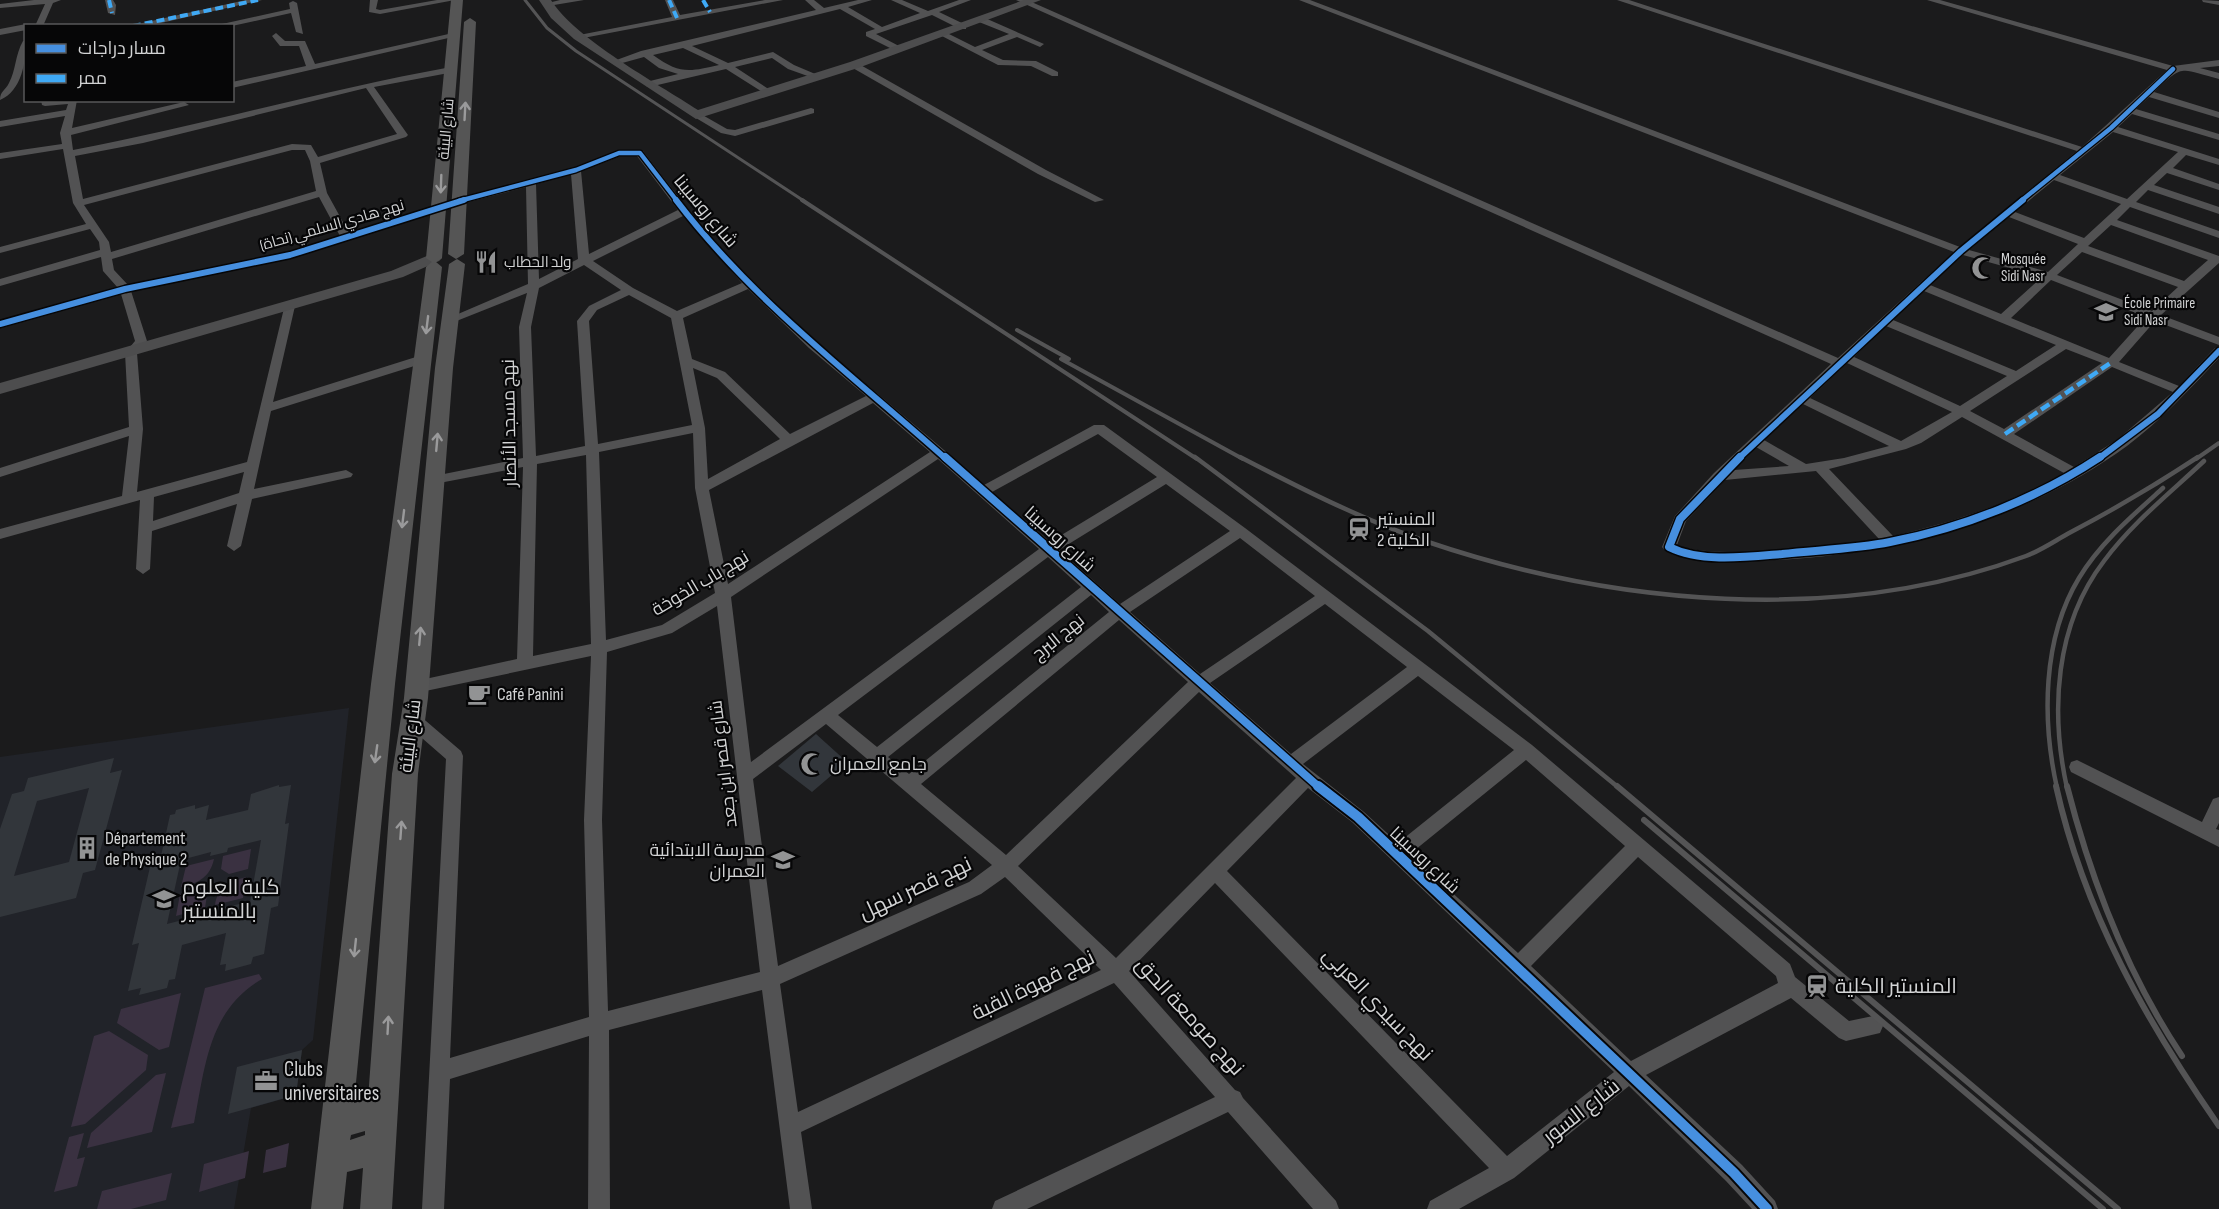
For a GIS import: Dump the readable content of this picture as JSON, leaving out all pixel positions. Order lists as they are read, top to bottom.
{
  "streets": {
    "main road": ["شارع البيئة"],
    "street": [
      "شارع روسبينا",
      "نهج هادي السلمي (نحاة)",
      "نهج مسجد الأنصار",
      "نهج باب الخوخة",
      "نهج البرج",
      "شارع قصر ابن جعد",
      "نهج قصر سهل",
      "نهج قهوة القبة",
      "نهج سيدي العربي",
      "نهج صومعة الحق",
      "شارع السور"
    ]
  },
  "crossings": [
    ["شارع البيئة", "شارع روسبينا"],
    ["شارع البيئة", "نهج هادي السلمي (نحاة)"],
    ["شارع البيئة", "نهج باب الخوخة"],
    ["شارع روسبينا", "نهج هادي السلمي (نحاة)"],
    ["شارع روسبينا", "نهج مسجد الأنصار"],
    ["شارع روسبينا", "نهج باب الخوخة"],
    ["شارع روسبينا", "نهج البرج"],
    ["شارع روسبينا", "نهج قصر سهل"],
    ["شارع روسبينا", "نهج قهوة القبة"],
    ["شارع روسبينا", "شارع السور"],
    ["نهج مسجد الأنصار", "نهج باب الخوخة"],
    ["نهج باب الخوخة", "شارع قصر ابن جعد"],
    ["نهج البرج", "نهج صومعة الحق"],
    ["شارع قصر ابن جعد", "نهج قصر سهل"],
    ["شارع قصر ابن جعد", "نهج قهوة القبة"],
    ["نهج قصر سهل", "نهج صومعة الحق"],
    ["نهج قهوة القبة", "نهج سيدي العربي"],
    ["نهج قهوة القبة", "نهج صومعة الحق"],
    ["نهج سيدي العربي", "شارع السور"]
  ],
  "places": {
    "restaurant": ["ولد الحطاب"],
    "mosque": ["Mosquée Sidi Nasr", "جامع العمران"],
    "school or university": ["École Primaire Sidi Nasr", "مدرسة الابتدائية العمران", "كلية العلوم بالمنستير"],
    "station": ["المنستير الكلية 2", "المنستير الكلية"],
    "cafe": ["Café Panini"],
    "building": ["Département de Physique 2"],
    "office": ["Clubs universitaires"]
  },
  "legend": ["مسار دراجات", "ممر"]
}
